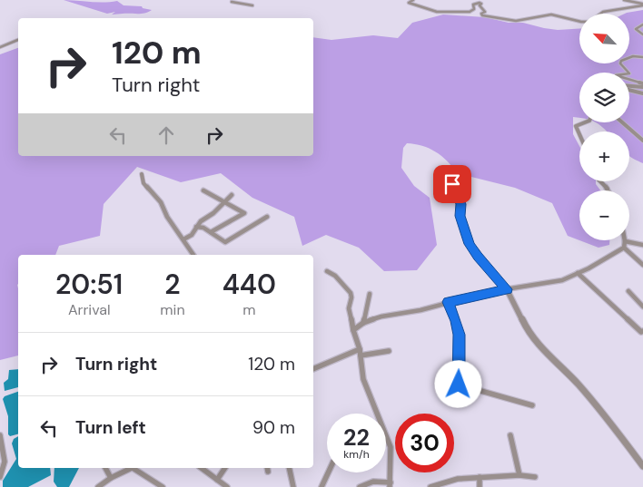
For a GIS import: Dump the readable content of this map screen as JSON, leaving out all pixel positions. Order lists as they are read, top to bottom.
{
  "north": "top left",
  "page": {
    "map_buttons": ["+", "−"],
    "turn": ["120 m", "Turn right"],
    "eta": [
      "20:51",
      "Arrival",
      "2",
      "min",
      "440",
      "m"
    ],
    "list": [
      {
        "name": "Turn right",
        "value": "120 m"
      },
      {
        "name": "Turn left",
        "value": "90 m"
      }
    ],
    "speed": "22 km/h",
    "limit": "30"
  }
}
